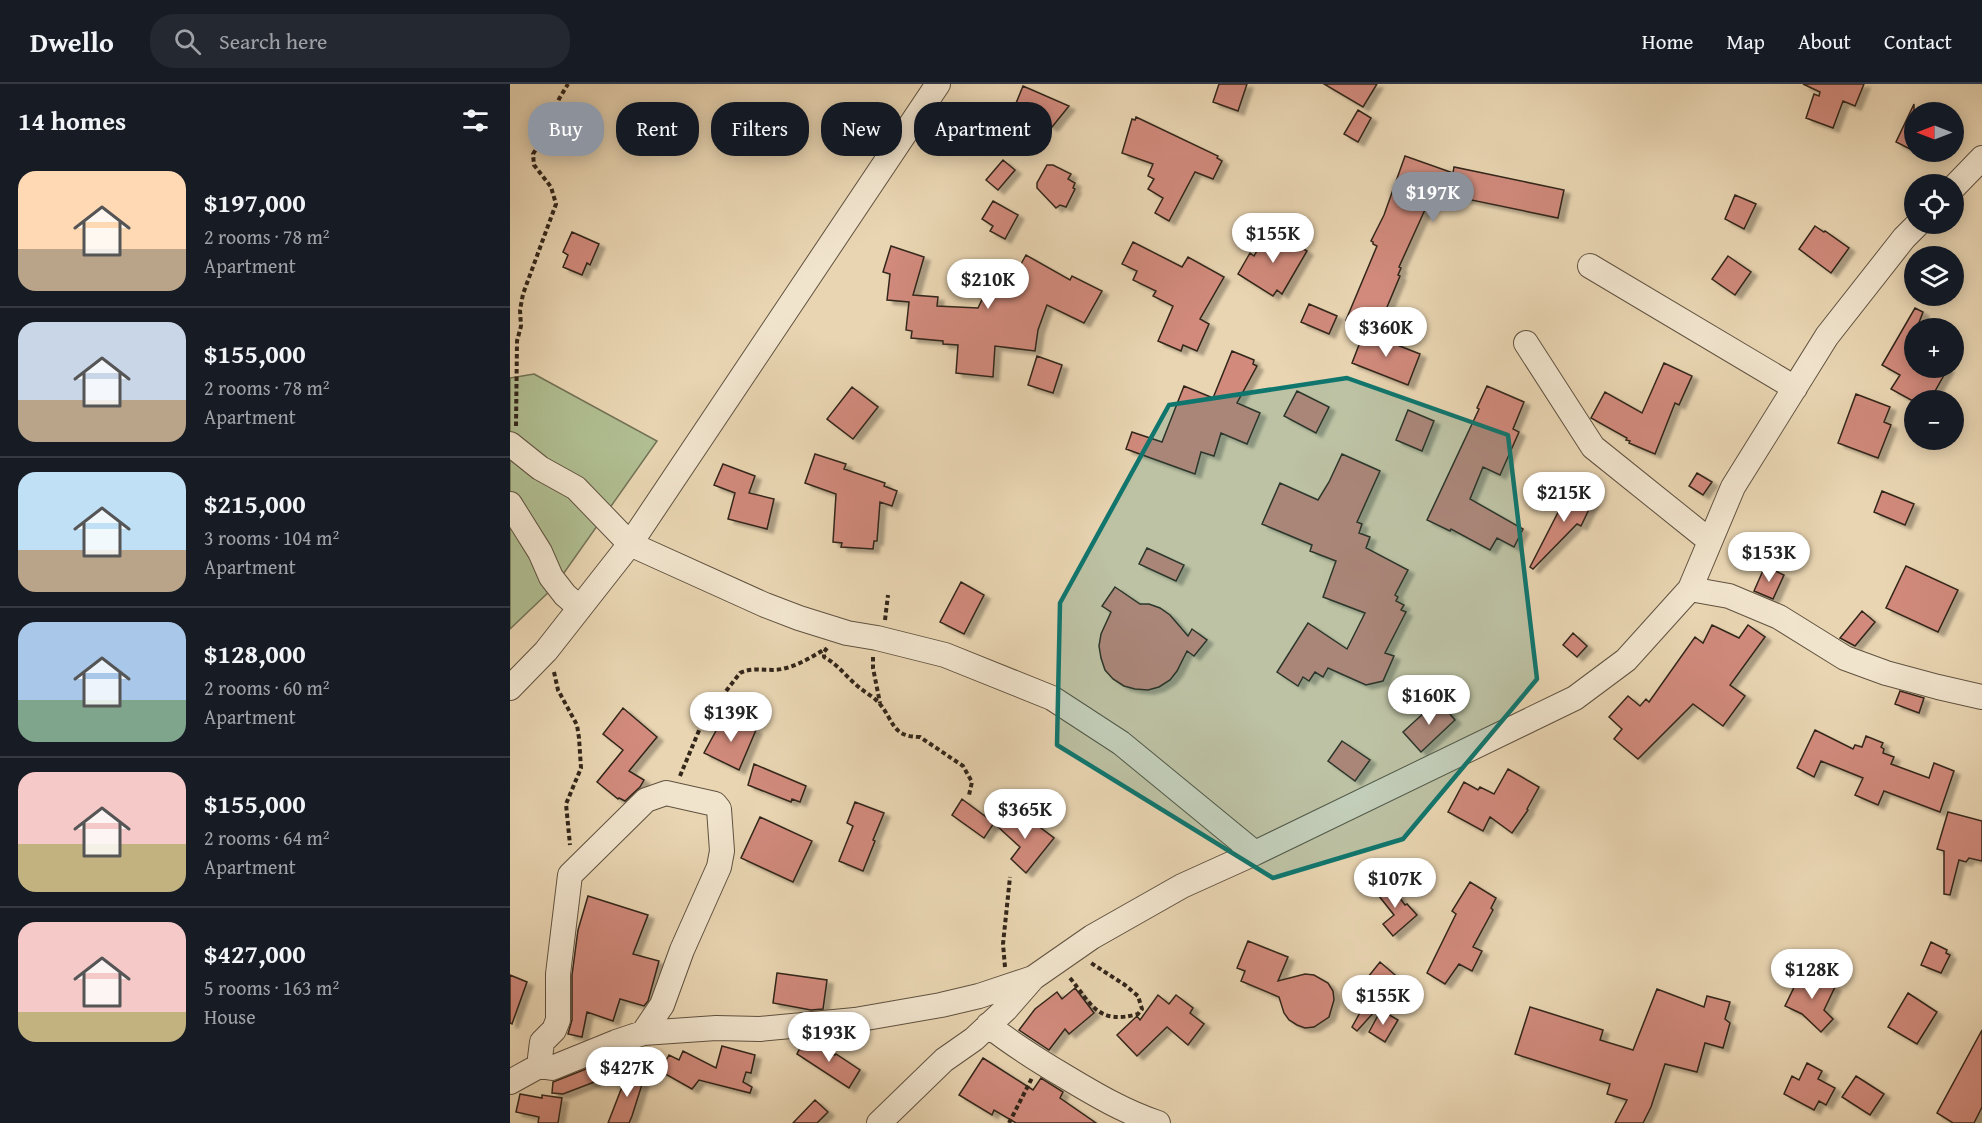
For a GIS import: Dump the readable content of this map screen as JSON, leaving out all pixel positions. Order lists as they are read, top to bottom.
{
  "north": "left",
  "page": {
    "header": "Dwello",
    "search": "Search here",
    "nav": [
      "Home",
      "Map",
      "About",
      "Contact"
    ],
    "heading": "14 homes",
    "map_buttons": ["+", "−"],
    "chip": [
      "Buy",
      "Rent",
      "Filters",
      "New",
      "Apartment"
    ],
    "list": [
      {
        "name": "$197,000",
        "note": "2 rooms · 78 m² · Apartment"
      },
      {
        "name": "$155,000",
        "note": "2 rooms · 78 m² · Apartment"
      },
      {
        "name": "$215,000",
        "note": "3 rooms · 104 m² · Apartment"
      },
      {
        "name": "$128,000",
        "note": "2 rooms · 60 m² · Apartment"
      },
      {
        "name": "$155,000",
        "note": "2 rooms · 64 m² · Apartment"
      },
      {
        "name": "$427,000",
        "note": "5 rooms · 163 m² · House"
      }
    ],
    "price": [
      "$197K",
      "$155K",
      "$210K",
      "$360K",
      "$215K",
      "$153K",
      "$160K",
      "$139K",
      "$365K",
      "$107K",
      "$128K",
      "$155K",
      "$193K",
      "$427K"
    ]
  }
}
